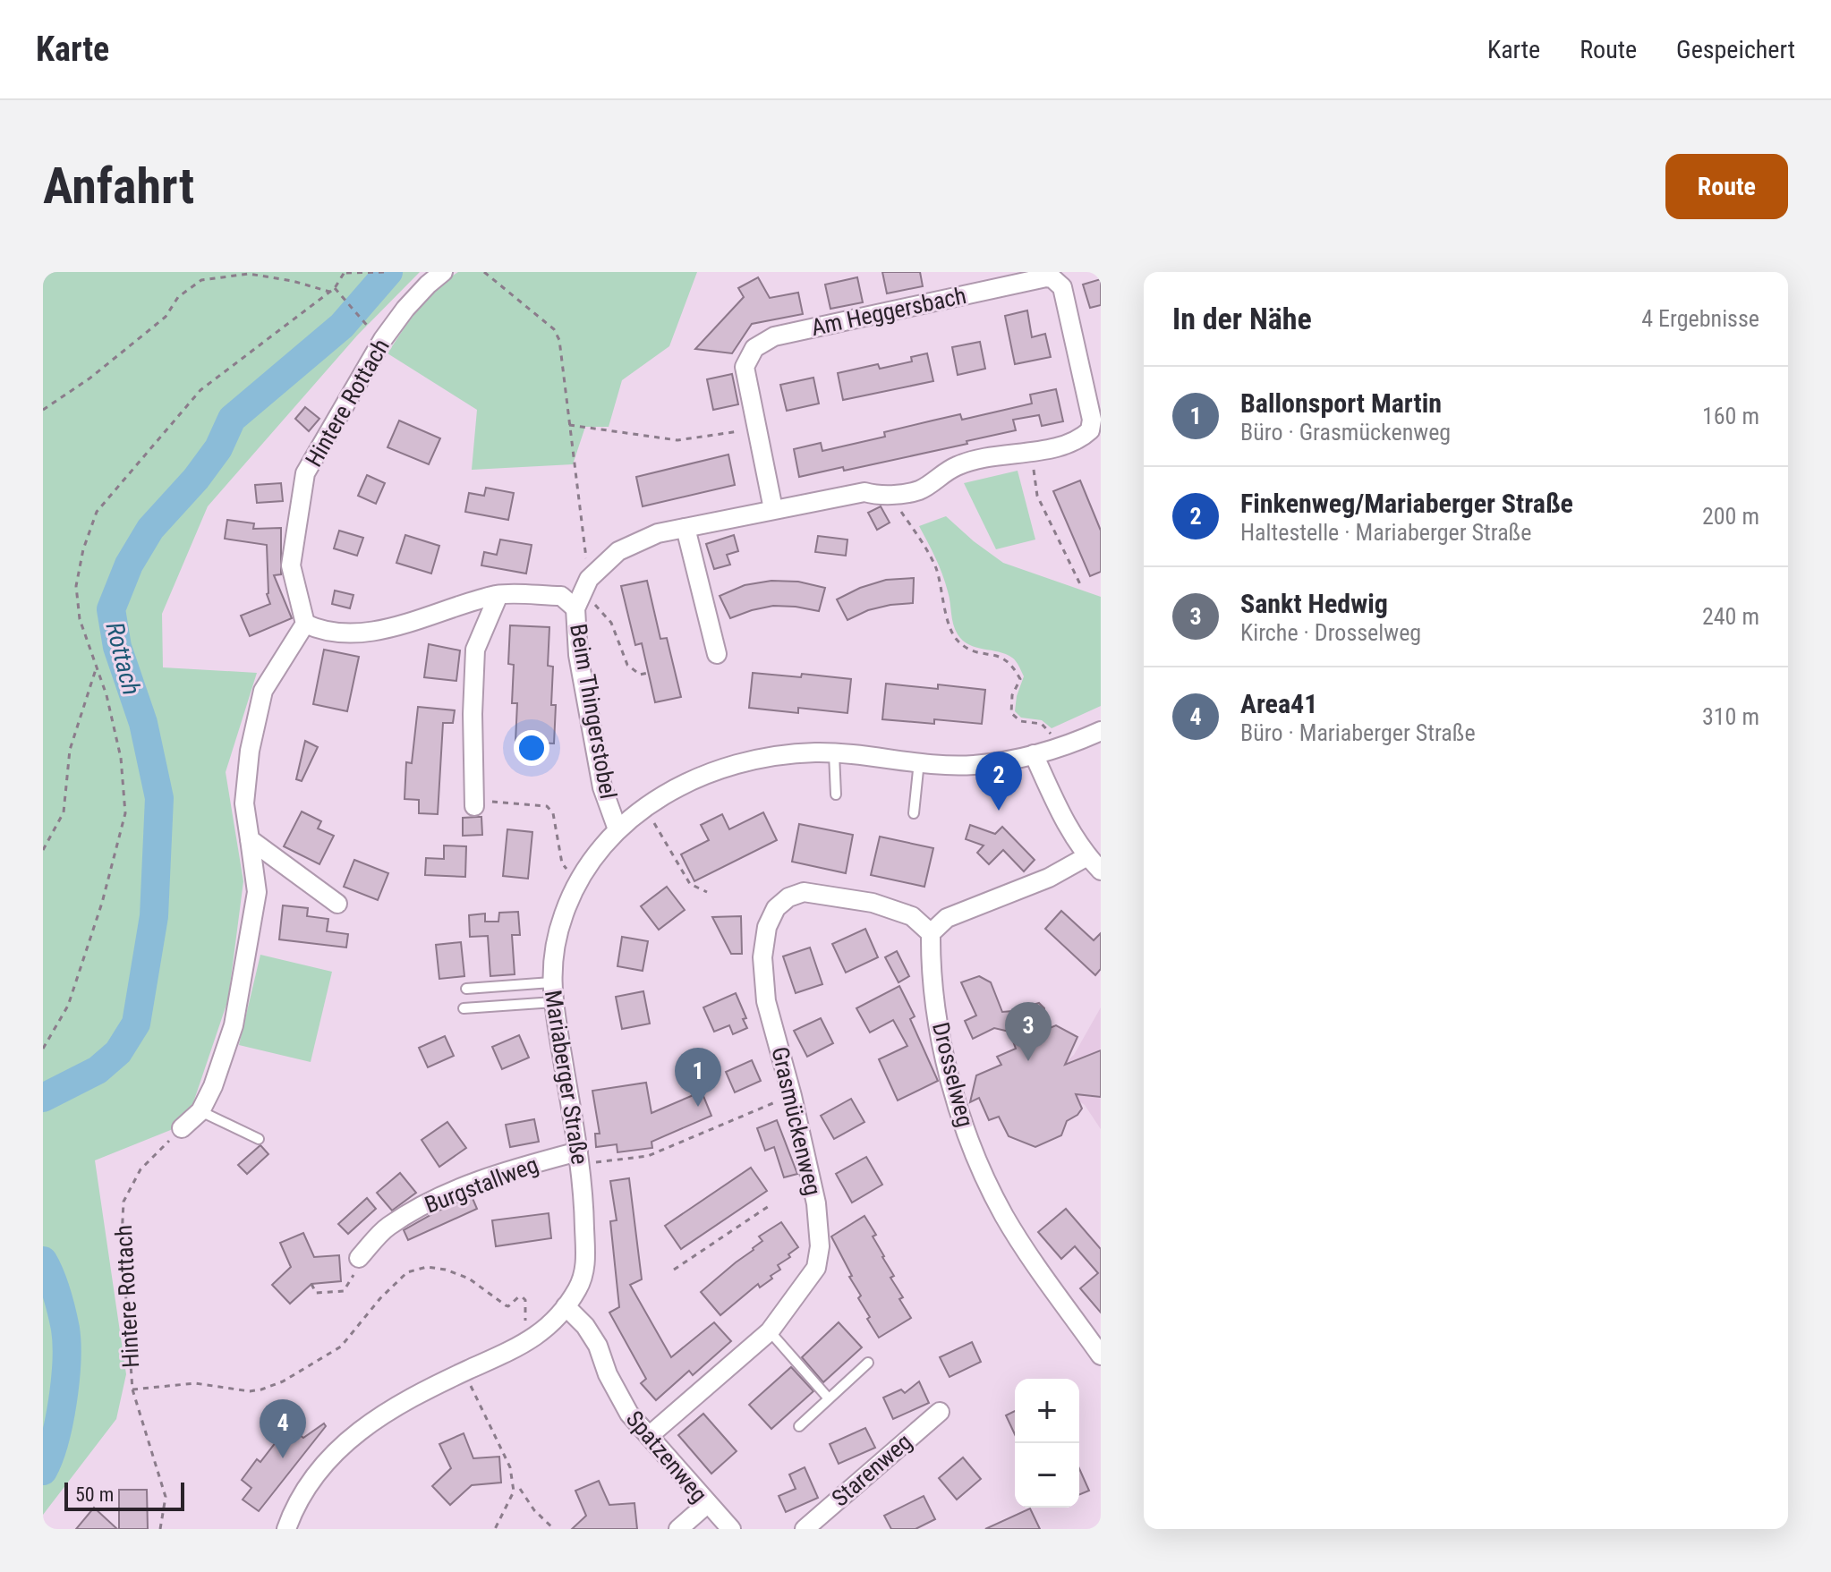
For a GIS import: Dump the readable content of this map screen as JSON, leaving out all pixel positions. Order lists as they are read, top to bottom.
{
  "streets": {
    "street": [
      "Am Heggersbach",
      "Hintere Rottach",
      "Beim Thingerstobel",
      "Drosselweg",
      "Mariaberger Straße",
      "Grasmückenweg",
      "Burgstallweg",
      "Spatzenweg",
      "Starenweg"
    ]
  },
  "crossings": [
    ["Beim Thingerstobel", "Mariaberger Straße"],
    ["Drosselweg", "Grasmückenweg"],
    ["Mariaberger Straße", "Burgstallweg"],
    ["Mariaberger Straße", "Spatzenweg"],
    ["Grasmückenweg", "Spatzenweg"]
  ],
  "water": ["Rottach"],
  "scale_bar": "50 m",
  "page": {
    "header": "Karte",
    "nav": ["Karte", "Route", "Gespeichert"],
    "buttons": "Route",
    "title": "Anfahrt",
    "heading": ["In der Nähe", "4 Ergebnisse"],
    "list": [
      {
        "mark": "1",
        "name": "Ballonsport Martin",
        "note": "Büro · Grasmückenweg",
        "value": "160 m"
      },
      {
        "mark": "2",
        "name": "Finkenweg/Mariaberger Straße",
        "note": "Haltestelle · Mariaberger Straße",
        "value": "200 m"
      },
      {
        "mark": "3",
        "name": "Sankt Hedwig",
        "note": "Kirche · Drosselweg",
        "value": "240 m"
      },
      {
        "mark": "4",
        "name": "Area41",
        "note": "Büro · Mariaberger Straße",
        "value": "310 m"
      }
    ],
    "pins": [
      "2",
      "3",
      "1",
      "4"
    ],
    "map_buttons": ["+", "−"],
    "scale": "50 m"
  }
}
